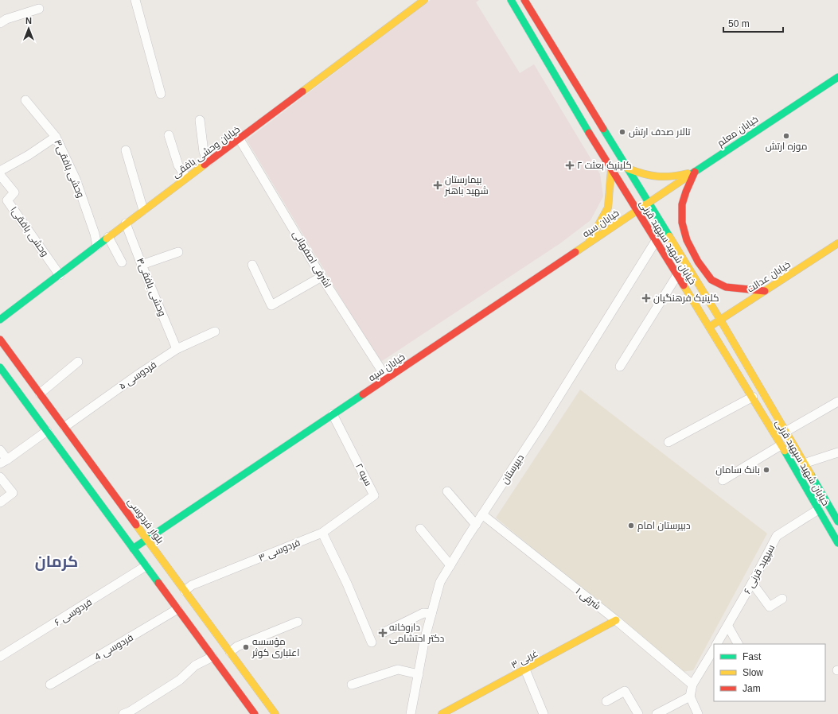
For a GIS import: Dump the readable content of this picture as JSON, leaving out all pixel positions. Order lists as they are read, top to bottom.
{
  "streets": {
    "main road": [
      "خیابان معلم",
      "خیابان وحشی بافقی",
      "خیابان سپه",
      "خیابان شهید سپهبد قرنی",
      "خیابان عدالت",
      "بلوار فردوسی",
      "۳ غربی"
    ],
    "street": [
      "وحشی بافقی۳",
      "وحشی بافقی۱",
      "اشرفی اصفهانی",
      "وحشی بافقی۴",
      "فردوسی ۵",
      "دبیرستان",
      "سپه ۲",
      "فردوسی ۳",
      "سپهبد قرنی ۶",
      "شرقی ۱",
      "فردوسی ۶",
      "فردوسی 4"
    ]
  },
  "crossings": [
    ["خیابان معلم", "خیابان سپه"],
    ["خیابان معلم", "خیابان شهید سپهبد قرنی"],
    ["خیابان وحشی بافقی", "وحشی بافقی۳"],
    ["خیابان وحشی بافقی", "وحشی بافقی۱"],
    ["خیابان وحشی بافقی", "اشرفی اصفهانی"],
    ["خیابان وحشی بافقی", "وحشی بافقی۴"],
    ["خیابان سپه", "خیابان شهید سپهبد قرنی"],
    ["خیابان سپه", "اشرفی اصفهانی"],
    ["خیابان سپه", "سپه ۲"],
    ["خیابان سپه", "بلوار فردوسی"],
    ["خیابان شهید سپهبد قرنی", "خیابان عدالت"],
    ["خیابان شهید سپهبد قرنی", "دبیرستان"],
    ["خیابان شهید سپهبد قرنی", "سپهبد قرنی ۶"],
    ["وحشی بافقی۴", "فردوسی ۵"],
    ["فردوسی ۵", "بلوار فردوسی"],
    ["دبیرستان", "شرقی ۱"],
    ["سپه ۲", "فردوسی ۳"],
    ["بلوار فردوسی", "فردوسی ۳"],
    ["شرقی ۱", "۳ غربی"]
  ],
  "districts": ["کرمان"],
  "places": {
    "other": [
      "تالار صدف ارتش",
      "موزه ارتش",
      "بانک سامان",
      "دبیرستان امام",
      "مؤسسه اعتباری کوثر"
    ],
    "health": [
      "کلینیک بعثت ۲",
      "بیمارستان شهید باهنر",
      "کلینیک فرهنگیان",
      "داروخانه دکتر احتشامی"
    ]
  },
  "legend": ["Fast", "Slow", "Jam"],
  "scale_bar": "50 m",
  "north": "top"
}
